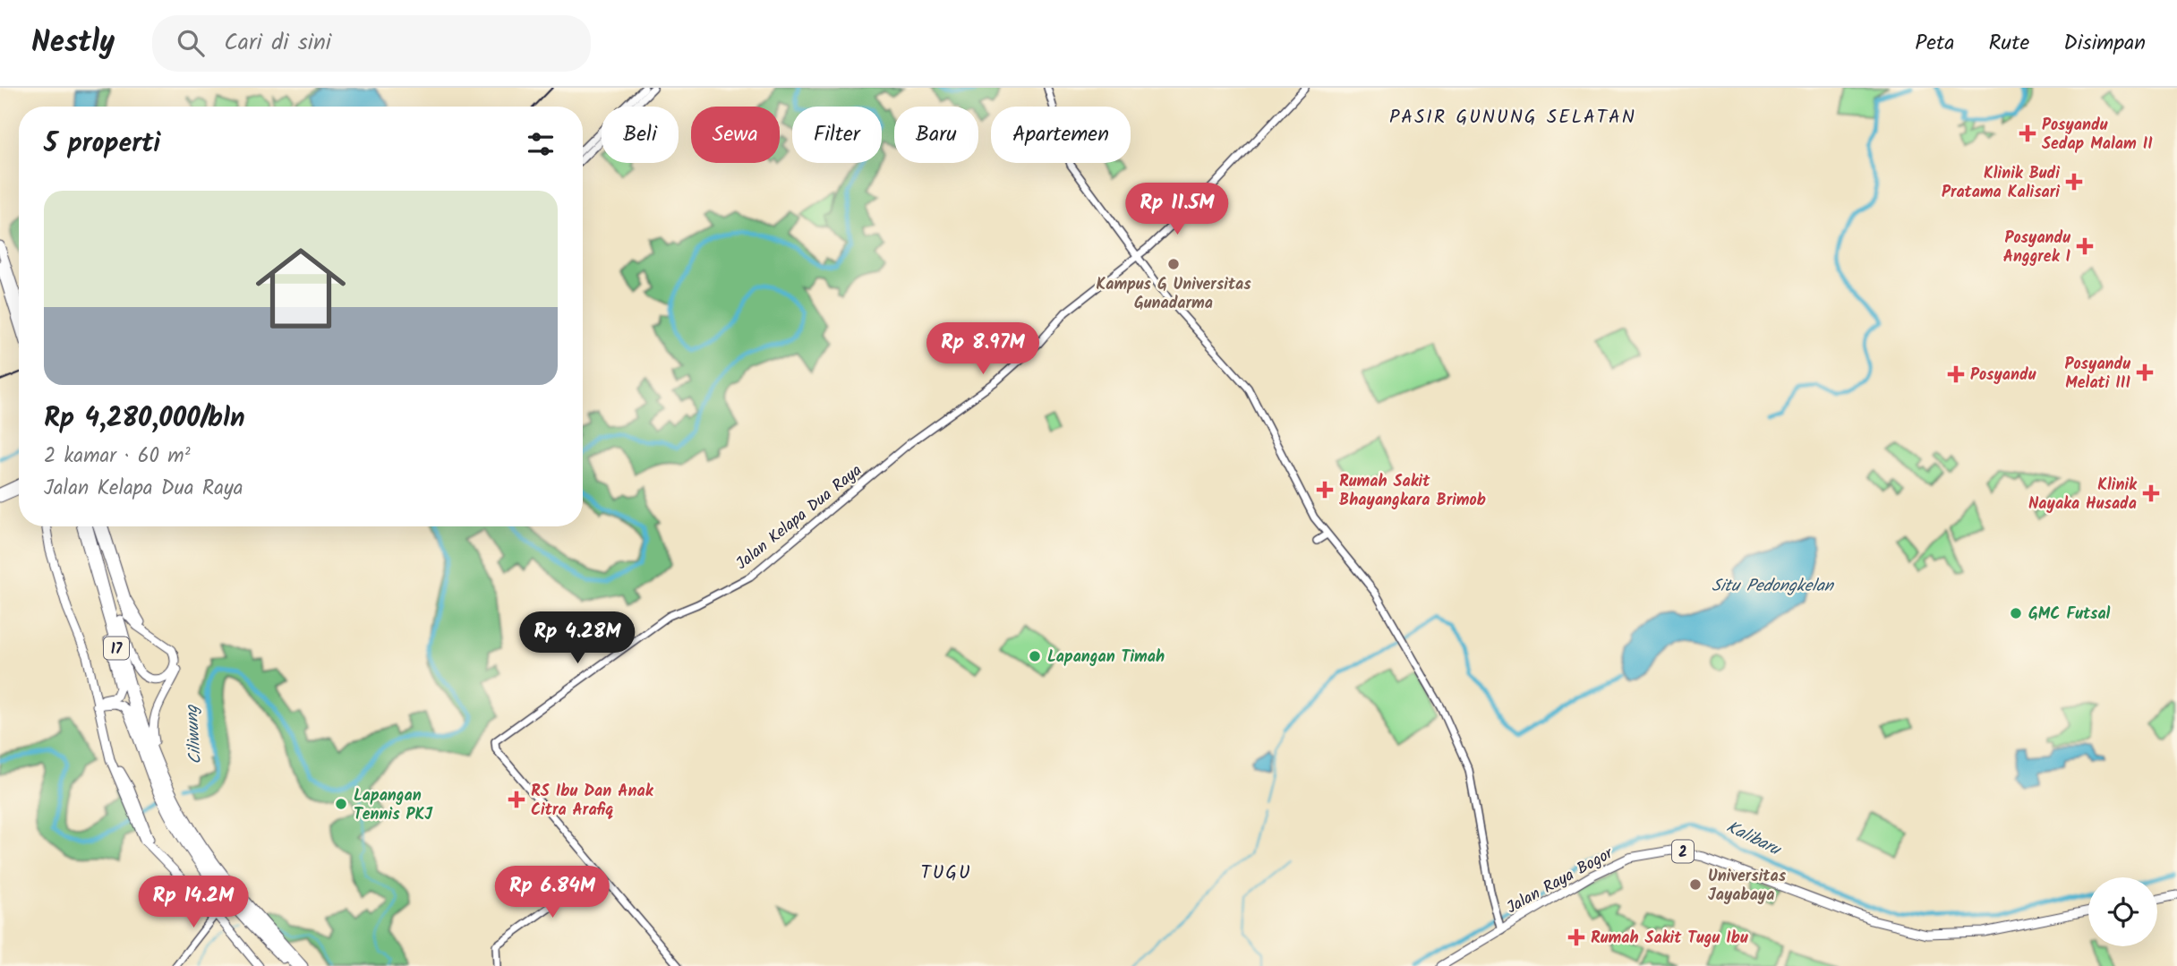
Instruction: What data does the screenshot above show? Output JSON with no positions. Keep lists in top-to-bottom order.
{
  "streets": {
    "highway": ["17", "2", "Jalan Raya Bogor"],
    "main road": ["Jalan Kelapa Dua Raya"]
  },
  "districts": ["PASIR GUNUNG SELATAN", "TUGU"],
  "water": ["Situ Pedongkelan", "Ciliwung", "Kalibaru"],
  "places": {
    "health": [
      "Posyandu Sedap Malam II",
      "Klinik Budi Pratama Kalisari",
      "Posyandu Anggrek I",
      "Posyandu Melati III",
      "Posyandu",
      "Rumah Sakit Bhayangkara Brimob",
      "Klinik Nayaka Husada",
      "RS Ibu Dan Anak Citra Arafiq",
      "Rumah Sakit Tugu Ibu"
    ],
    "other": [
      "Kampus G Universitas Gunadarma",
      "GMC Futsal",
      "Lapangan Timah",
      "Lapangan Tennis PKJ",
      "Universitas Jayabaya"
    ]
  },
  "page": {
    "header": "Nestly",
    "search": "Cari di sini",
    "nav": ["Peta", "Rute", "Disimpan"],
    "chip": [
      "Beli",
      "Sewa",
      "Filter",
      "Baru",
      "Apartemen"
    ],
    "heading": "5 properti",
    "list": [
      {
        "name": "Rp 4,280,000/bln",
        "note": "2 kamar · 60 m² · Jalan Kelapa Dua Raya"
      }
    ],
    "price": [
      "Rp 11.5M",
      "Rp 8.97M",
      "Rp 4.28M",
      "Rp 6.84M",
      "Rp 14.2M"
    ]
  }
}
